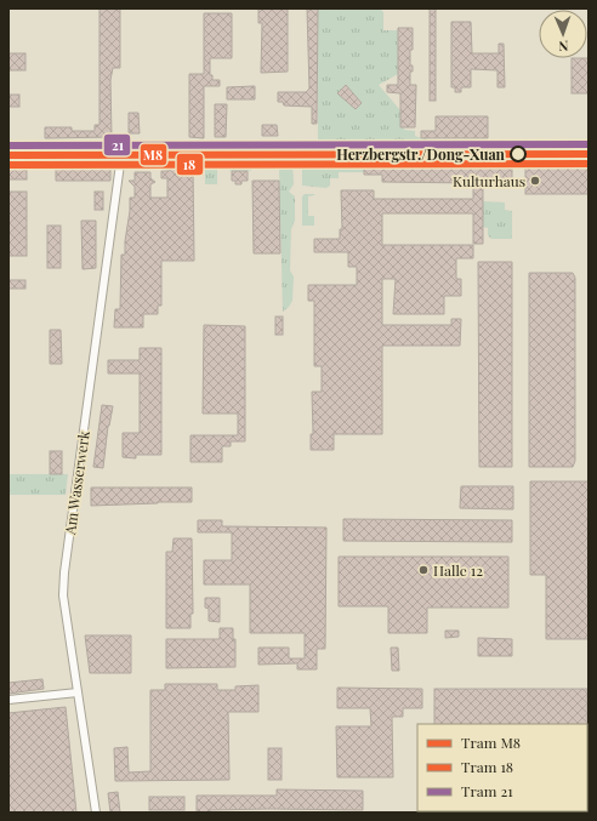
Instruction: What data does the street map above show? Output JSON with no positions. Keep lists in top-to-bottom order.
{
  "streets": {
    "street": ["Am Wasserwerk"]
  },
  "places": ["Herzbergstr./Dong-Xuan", "Kulturhaus", "Halle 12"],
  "lines": ["tram line 21", "tram line M8", "tram line 18"],
  "legend": ["Tram M8", "Tram 18", "Tram 21"],
  "north": "bottom"
}
